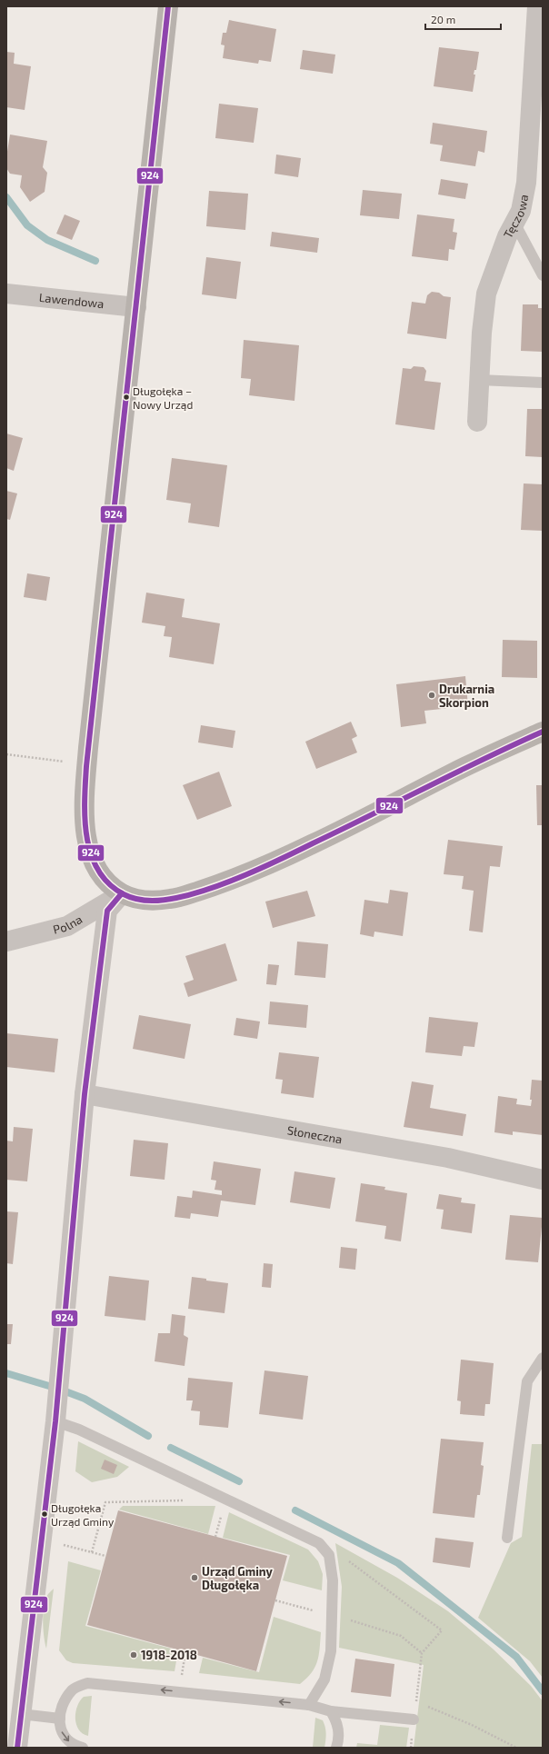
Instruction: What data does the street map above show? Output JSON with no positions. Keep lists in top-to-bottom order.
{
  "streets": {
    "street": [
      "Tęczowa",
      "Lawendowa",
      "Polna",
      "Słoneczna"
    ]
  },
  "places": [
    "Długołęka – Nowy Urząd",
    "Drukarnia Skorpion",
    "Długołęka Urząd Gminy",
    "Urząd Gminy Długołęka",
    "1918-2018"
  ],
  "lines": ["transit line 924"],
  "scale_bar": "20 m"
}
